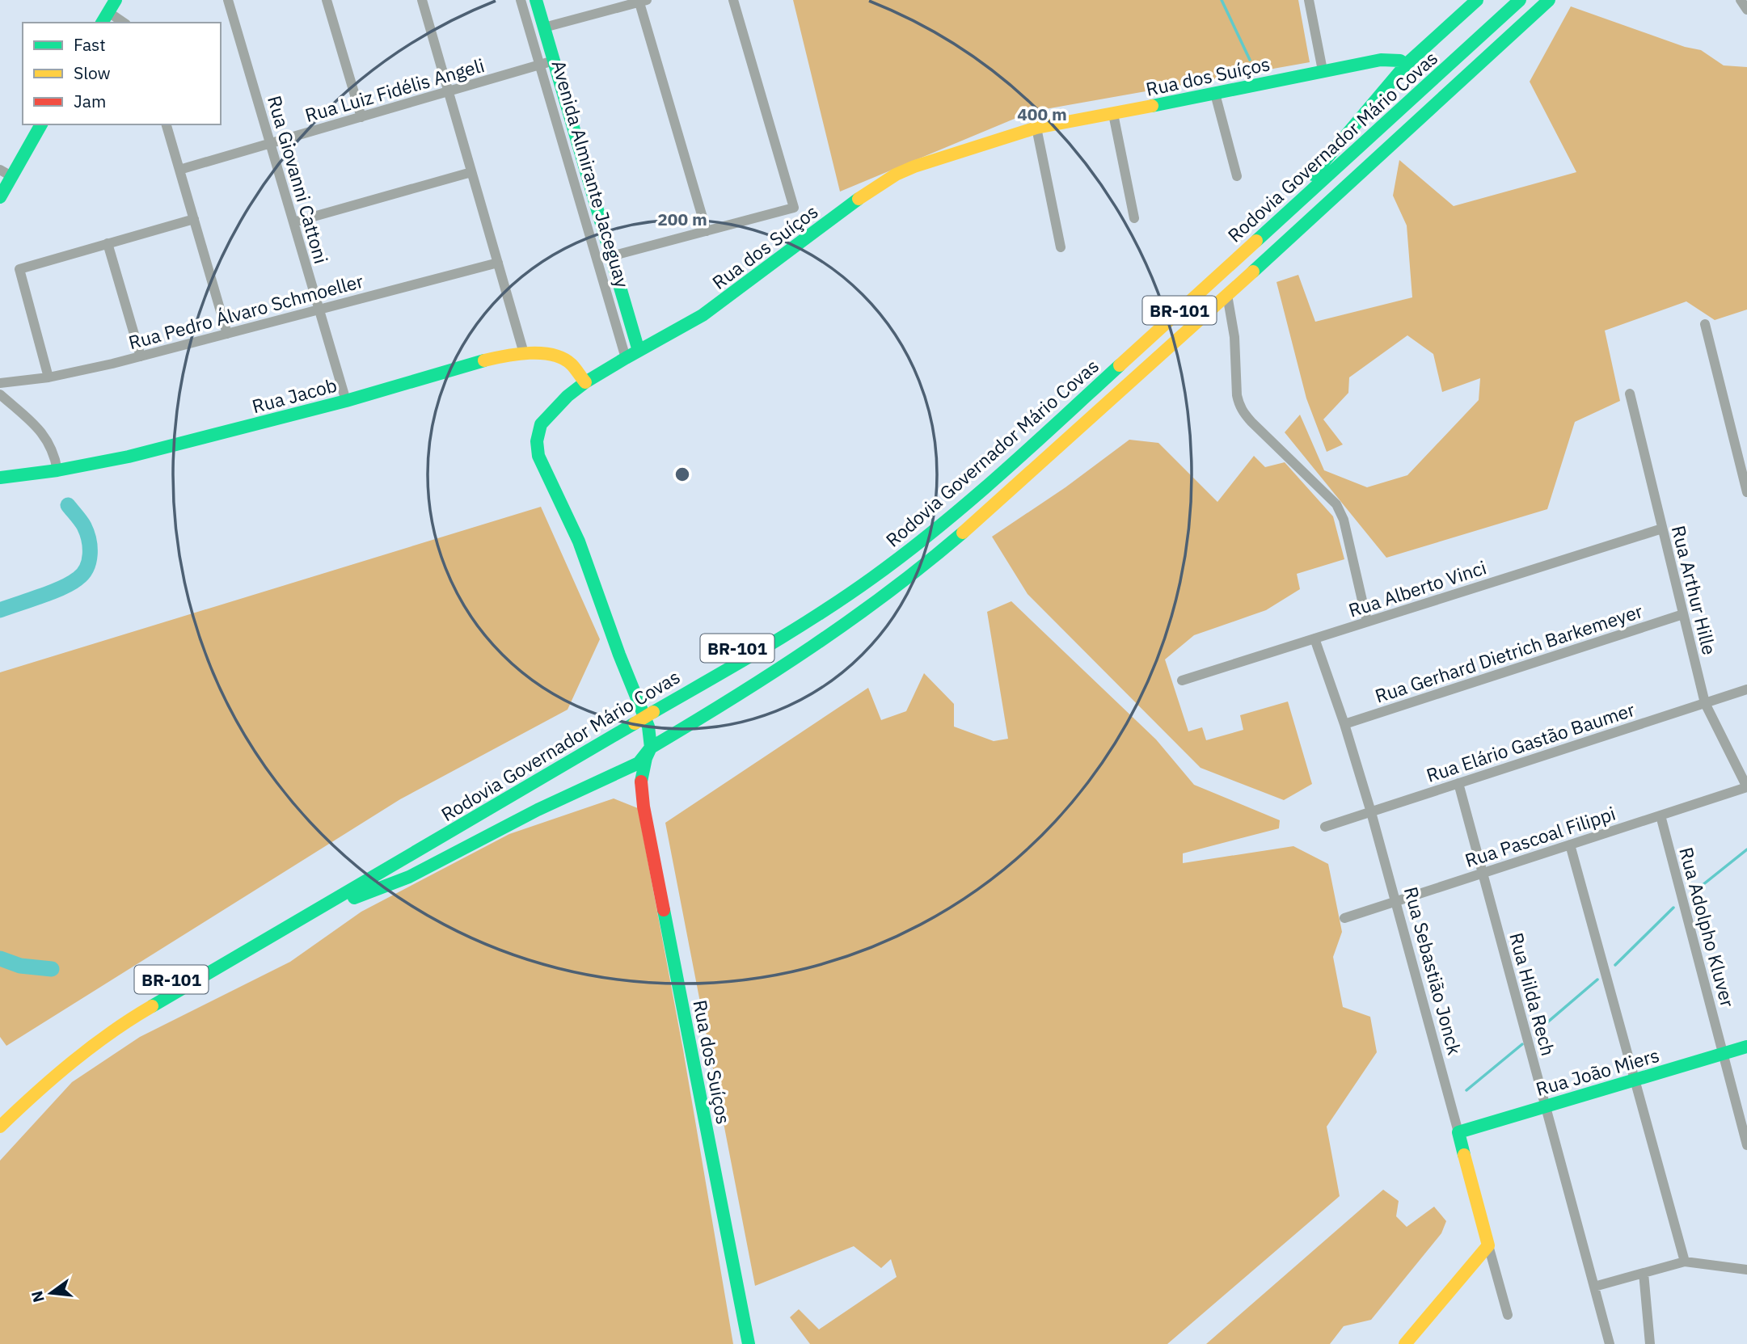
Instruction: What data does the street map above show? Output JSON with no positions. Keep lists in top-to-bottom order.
{
  "streets": {
    "main road": [
      "Rua dos Suíços",
      "Rodovia Governador Mário Covas",
      "Avenida Almirante Jaceguay",
      "BR-101",
      "Rua Jacob",
      "Rua Sebastião Jonck",
      "Rua João Miers"
    ],
    "street": [
      "Rua Luiz Fidélis Angeli",
      "Rua Giovanni Cattoni",
      "Rua Pedro Álvaro Schmoeller",
      "Rua Alberto Vinci",
      "Rua Arthur Hille",
      "Rua Gerhard Dietrich Barkemeyer",
      "Rua Elário Gastão Baumer",
      "Rua Pascoal Filippi",
      "Rua Adolpho Kluver",
      "Rua Hilda Rech"
    ]
  },
  "crossings": [
    ["Rua dos Suíços", "Avenida Almirante Jaceguay"],
    ["Rua dos Suíços", "Rua Jacob"],
    ["Rua Luiz Fidélis Angeli", "Avenida Almirante Jaceguay"],
    ["Rua Luiz Fidélis Angeli", "Rua Giovanni Cattoni"],
    ["Rua Giovanni Cattoni", "Rua Pedro Álvaro Schmoeller"],
    ["Rua Giovanni Cattoni", "Rua Jacob"],
    ["Rua Alberto Vinci", "Rua Arthur Hille"],
    ["Rua Alberto Vinci", "Rua Sebastião Jonck"],
    ["Rua Arthur Hille", "Rua Gerhard Dietrich Barkemeyer"],
    ["Rua Arthur Hille", "Rua Elário Gastão Baumer"],
    ["Rua Arthur Hille", "Rua Pascoal Filippi"],
    ["Rua Gerhard Dietrich Barkemeyer", "Rua Sebastião Jonck"],
    ["Rua Elário Gastão Baumer", "Rua Sebastião Jonck"],
    ["Rua Elário Gastão Baumer", "Rua Hilda Rech"],
    ["Rua Pascoal Filippi", "Rua Adolpho Kluver"],
    ["Rua Pascoal Filippi", "Rua Sebastião Jonck"],
    ["Rua Pascoal Filippi", "Rua Hilda Rech"],
    ["Rua Adolpho Kluver", "Rua João Miers"],
    ["Rua Sebastião Jonck", "Rua João Miers"],
    ["Rua Hilda Rech", "Rua João Miers"]
  ],
  "legend": ["Fast", "Slow", "Jam"],
  "north": "left",
  "rings": ["400 m", "200 m"]
}
